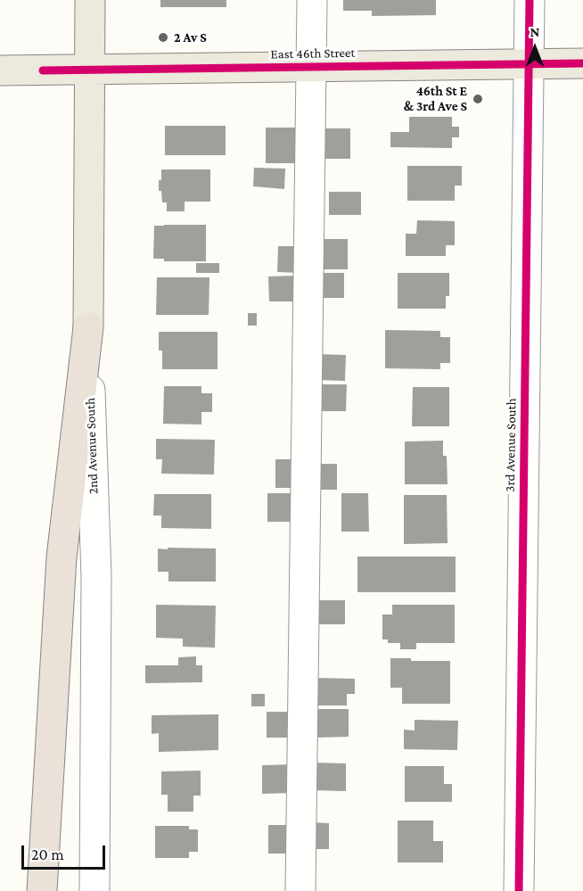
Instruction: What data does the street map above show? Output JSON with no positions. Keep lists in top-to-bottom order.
{
  "streets": {
    "main road": ["East 46th Street", "2nd Avenue South"],
    "street": ["3rd Avenue South"]
  },
  "crossings": [
    ["East 46th Street", "3rd Avenue South"],
    ["East 46th Street", "2nd Avenue South"]
  ],
  "places": ["2 Av S", "46th St E & 3rd Ave S"],
  "scale_bar": "20 m",
  "north": "top"
}
